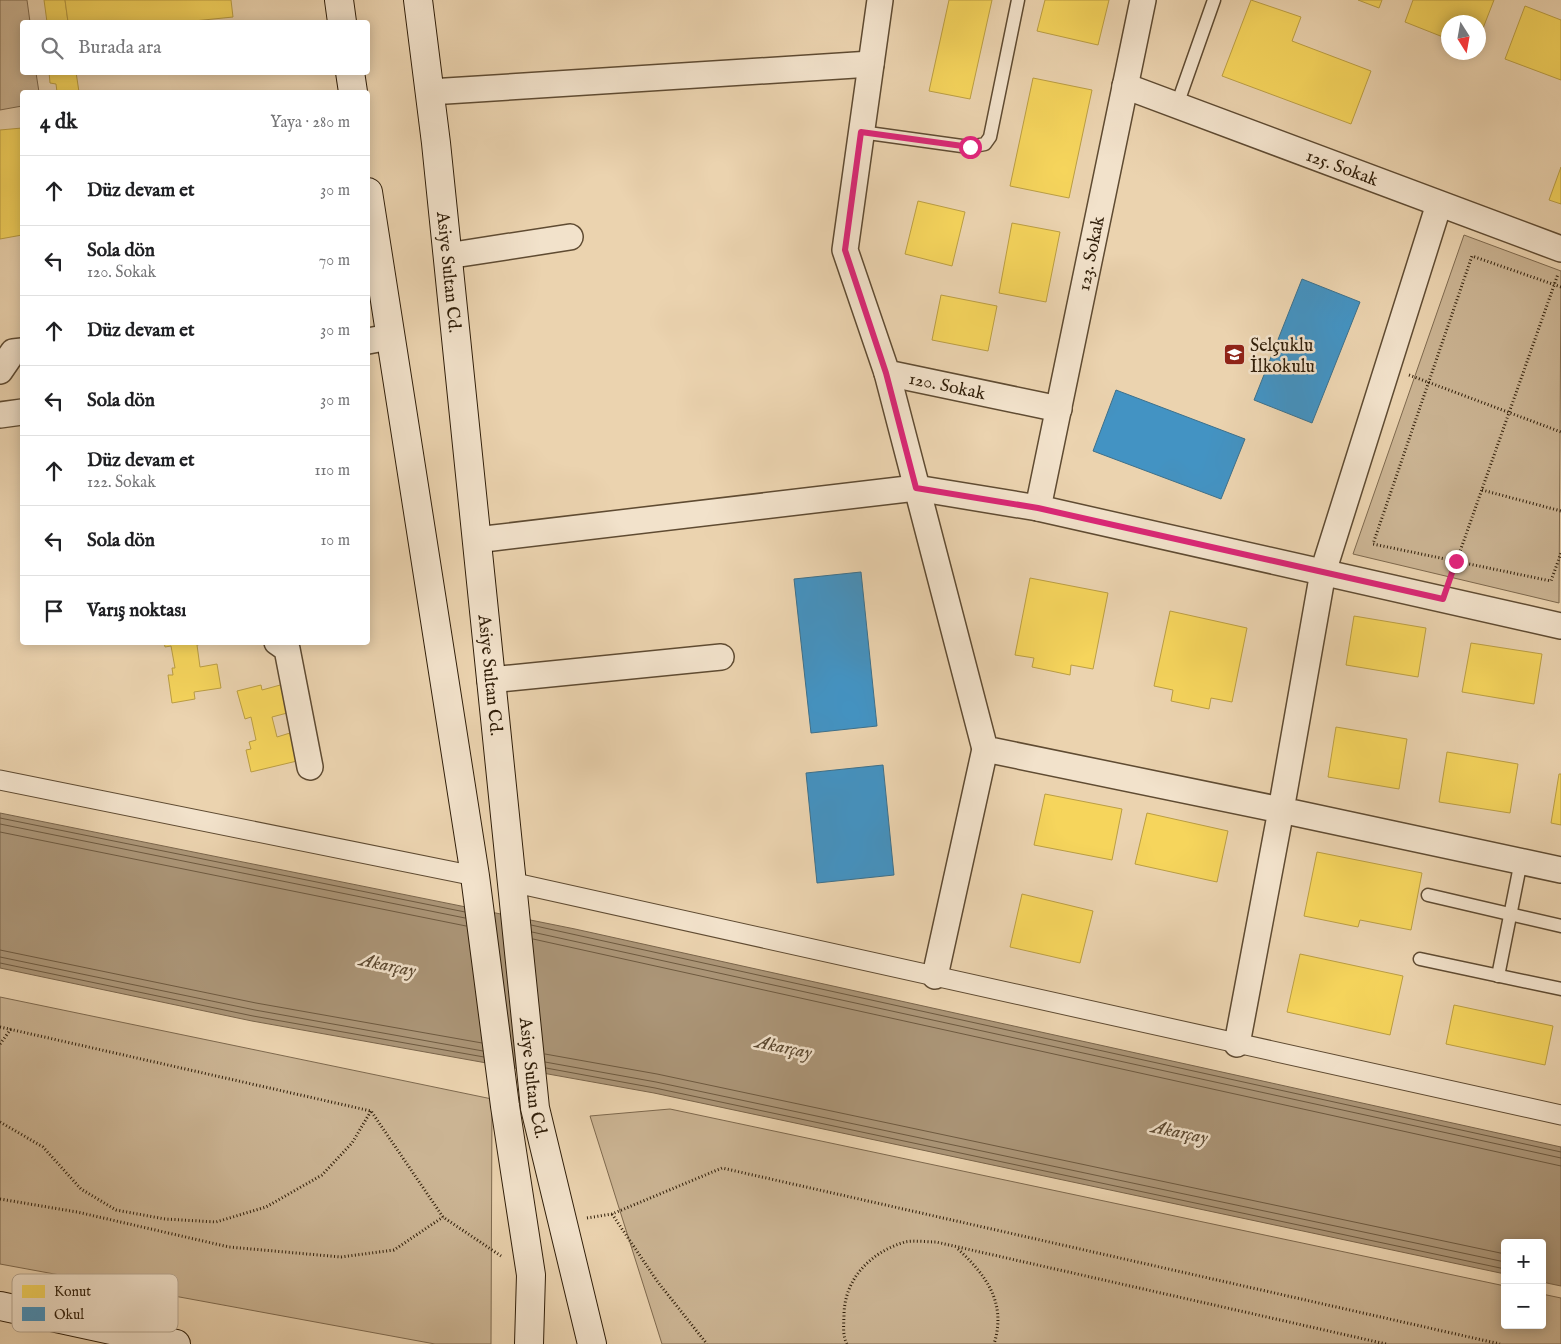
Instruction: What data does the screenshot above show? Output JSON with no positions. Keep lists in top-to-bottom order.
{
  "streets": {
    "main road": ["Asiye Sultan Cd."],
    "street": ["125. Sokak", "123. Sokak", "120. Sokak"]
  },
  "crossings": [
    ["125. Sokak", "123. Sokak"],
    ["123. Sokak", "120. Sokak"]
  ],
  "water": ["Akarçay"],
  "places": {
    "school or university": ["Selçuklu İlkokulu"]
  },
  "legend": ["Konut", "Okul"],
  "north": "bottom",
  "page": {
    "search": "Burada ara",
    "heading": ["4 dk", "Yaya · 280 m"],
    "list": [
      ["Düz devam et", "30 m"],
      ["Sola dön", "120. Sokak", "70 m"],
      ["Düz devam et", "30 m"],
      ["Sola dön", "30 m"],
      ["Düz devam et", "122. Sokak", "110 m"],
      ["Sola dön", "10 m"],
      "Varış noktası"
    ],
    "map_buttons": ["+", "−"]
  }
}
